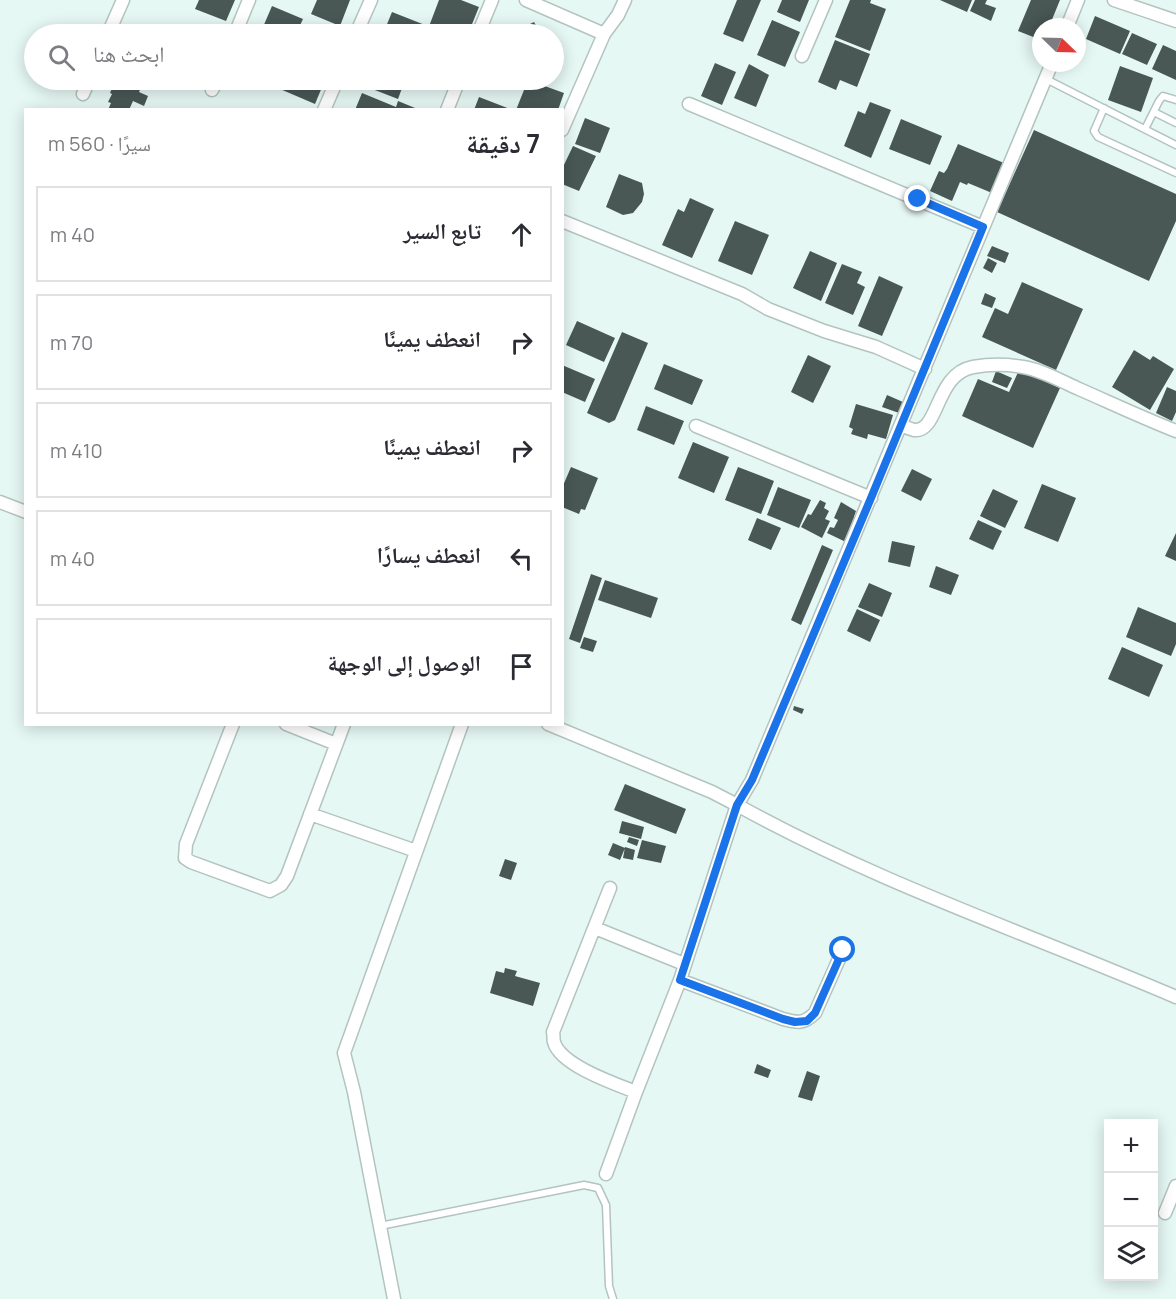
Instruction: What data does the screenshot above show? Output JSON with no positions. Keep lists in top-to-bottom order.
{
  "north": "bottom right",
  "page": {
    "search": "ابحث هنا",
    "heading": ["7 دقيقة", "سيرًا · 560 m"],
    "list": [
      ["تابع السير", "40 m"],
      ["انعطف يمينًا", "70 m"],
      ["انعطف يمينًا", "410 m"],
      ["انعطف يسارًا", "40 m"],
      "الوصول إلى الوجهة"
    ],
    "map_buttons": ["+", "−"]
  }
}
